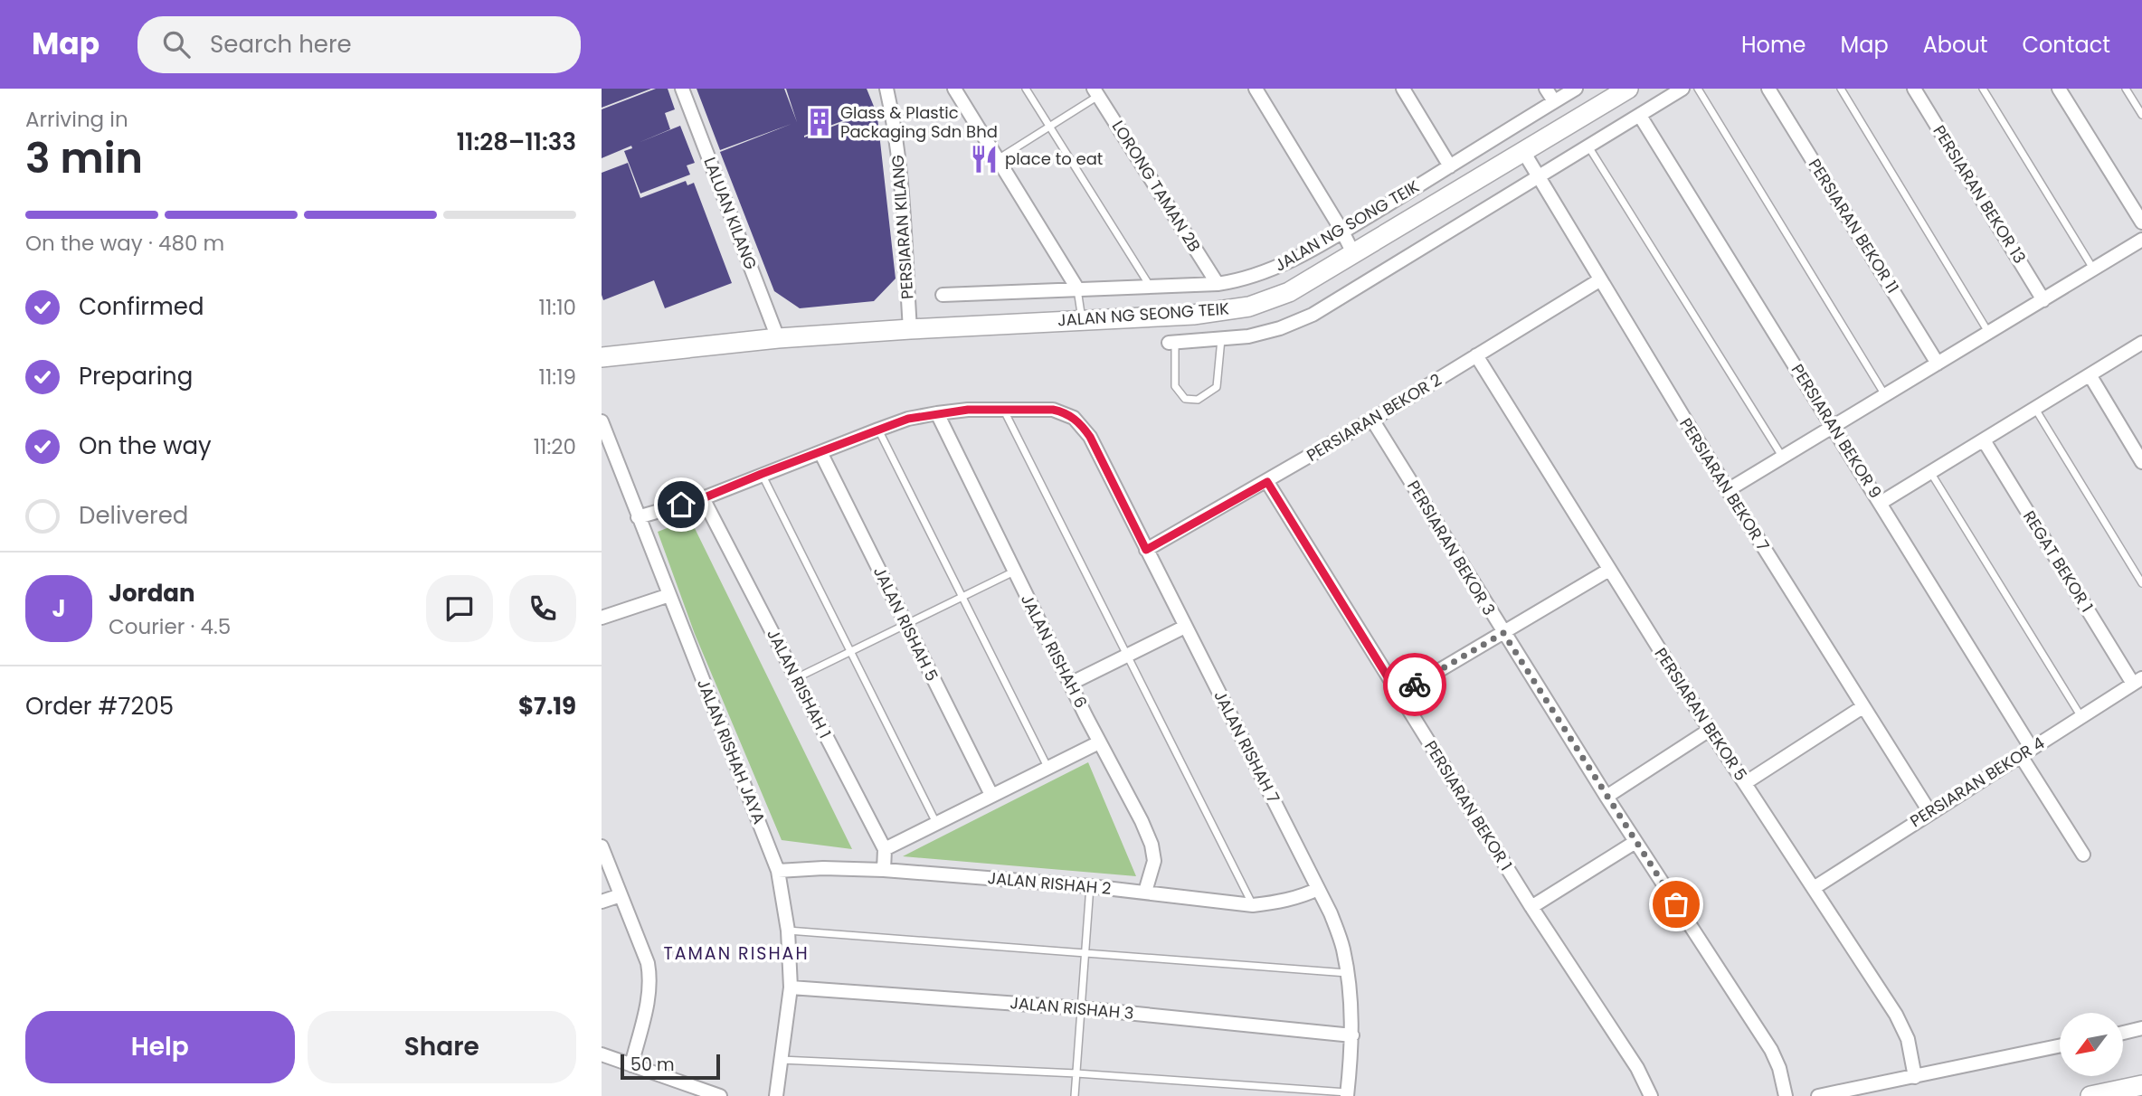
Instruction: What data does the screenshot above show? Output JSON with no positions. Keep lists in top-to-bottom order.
{
  "streets": {
    "main road": ["JALAN NG SEONG TEIK"],
    "street": [
      "LORONG TAMAN 2B",
      "PERSIARAN BEKOR 13",
      "LALUAN KILANG",
      "JALAN NG SONG TEIK",
      "PERSIARAN BEKOR 11",
      "PERSIARAN KILANG",
      "PERSIARAN BEKOR 2",
      "PERSIARAN BEKOR 9",
      "PERSIARAN BEKOR 7",
      "PERSIARAN BEKOR 3",
      "REGAT BEKOR 1",
      "JALAN RISHAH 5",
      "JALAN RISHAH 6",
      "JALAN RISHAH 1",
      "PERSIARAN BEKOR 5",
      "JALAN RISHAH 7",
      "JALAN RISHAH JAYA",
      "PERSIARAN BEKOR 4",
      "PERSIARAN BEKOR 1",
      "JALAN RISHAH 2",
      "JALAN RISHAH 3"
    ]
  },
  "crossings": [
    ["LORONG TAMAN 2B", "JALAN NG SONG TEIK"],
    ["LALUAN KILANG", "JALAN NG SEONG TEIK"],
    ["PERSIARAN KILANG", "JALAN NG SEONG TEIK"],
    ["JALAN NG SEONG TEIK", "PERSIARAN BEKOR 9"],
    ["JALAN NG SEONG TEIK", "PERSIARAN BEKOR 7"],
    ["PERSIARAN BEKOR 2", "PERSIARAN BEKOR 7"],
    ["PERSIARAN BEKOR 2", "PERSIARAN BEKOR 3"],
    ["PERSIARAN BEKOR 2", "PERSIARAN BEKOR 5"],
    ["PERSIARAN BEKOR 2", "JALAN RISHAH 7"],
    ["PERSIARAN BEKOR 2", "PERSIARAN BEKOR 1"],
    ["PERSIARAN BEKOR 9", "PERSIARAN BEKOR 4"],
    ["PERSIARAN BEKOR 7", "PERSIARAN BEKOR 4"],
    ["REGAT BEKOR 1", "PERSIARAN BEKOR 4"],
    ["JALAN RISHAH 6", "JALAN RISHAH 2"],
    ["JALAN RISHAH 1", "JALAN RISHAH 2"],
    ["PERSIARAN BEKOR 5", "PERSIARAN BEKOR 4"],
    ["JALAN RISHAH 7", "JALAN RISHAH 2"],
    ["JALAN RISHAH 7", "JALAN RISHAH 3"],
    ["JALAN RISHAH JAYA", "JALAN RISHAH 2"],
    ["JALAN RISHAH JAYA", "JALAN RISHAH 3"]
  ],
  "districts": ["TAMAN RISHAH"],
  "places": {
    "building": ["Glass & Plastic Packaging Sdn Bhd"],
    "restaurant": ["place to eat"]
  },
  "scale_bar": "50 m",
  "north": "bottom left",
  "page": {
    "header": "Map",
    "search": "Search here",
    "nav": [
      "Home",
      "Map",
      "About",
      "Contact"
    ],
    "heading": ["3 min", "Arriving in", "11:28–11:33"],
    "panel": [
      "Jordan",
      "Courier · 4.5",
      "Order #7205",
      "$7.19"
    ],
    "bar": "On the way · 480 m",
    "list": [
      ["Confirmed", "11:10"],
      ["Preparing", "11:19"],
      ["On the way", "11:20"],
      "Delivered"
    ],
    "round": "J",
    "buttons": ["Help", "Share"],
    "scale": "50 m"
  }
}
